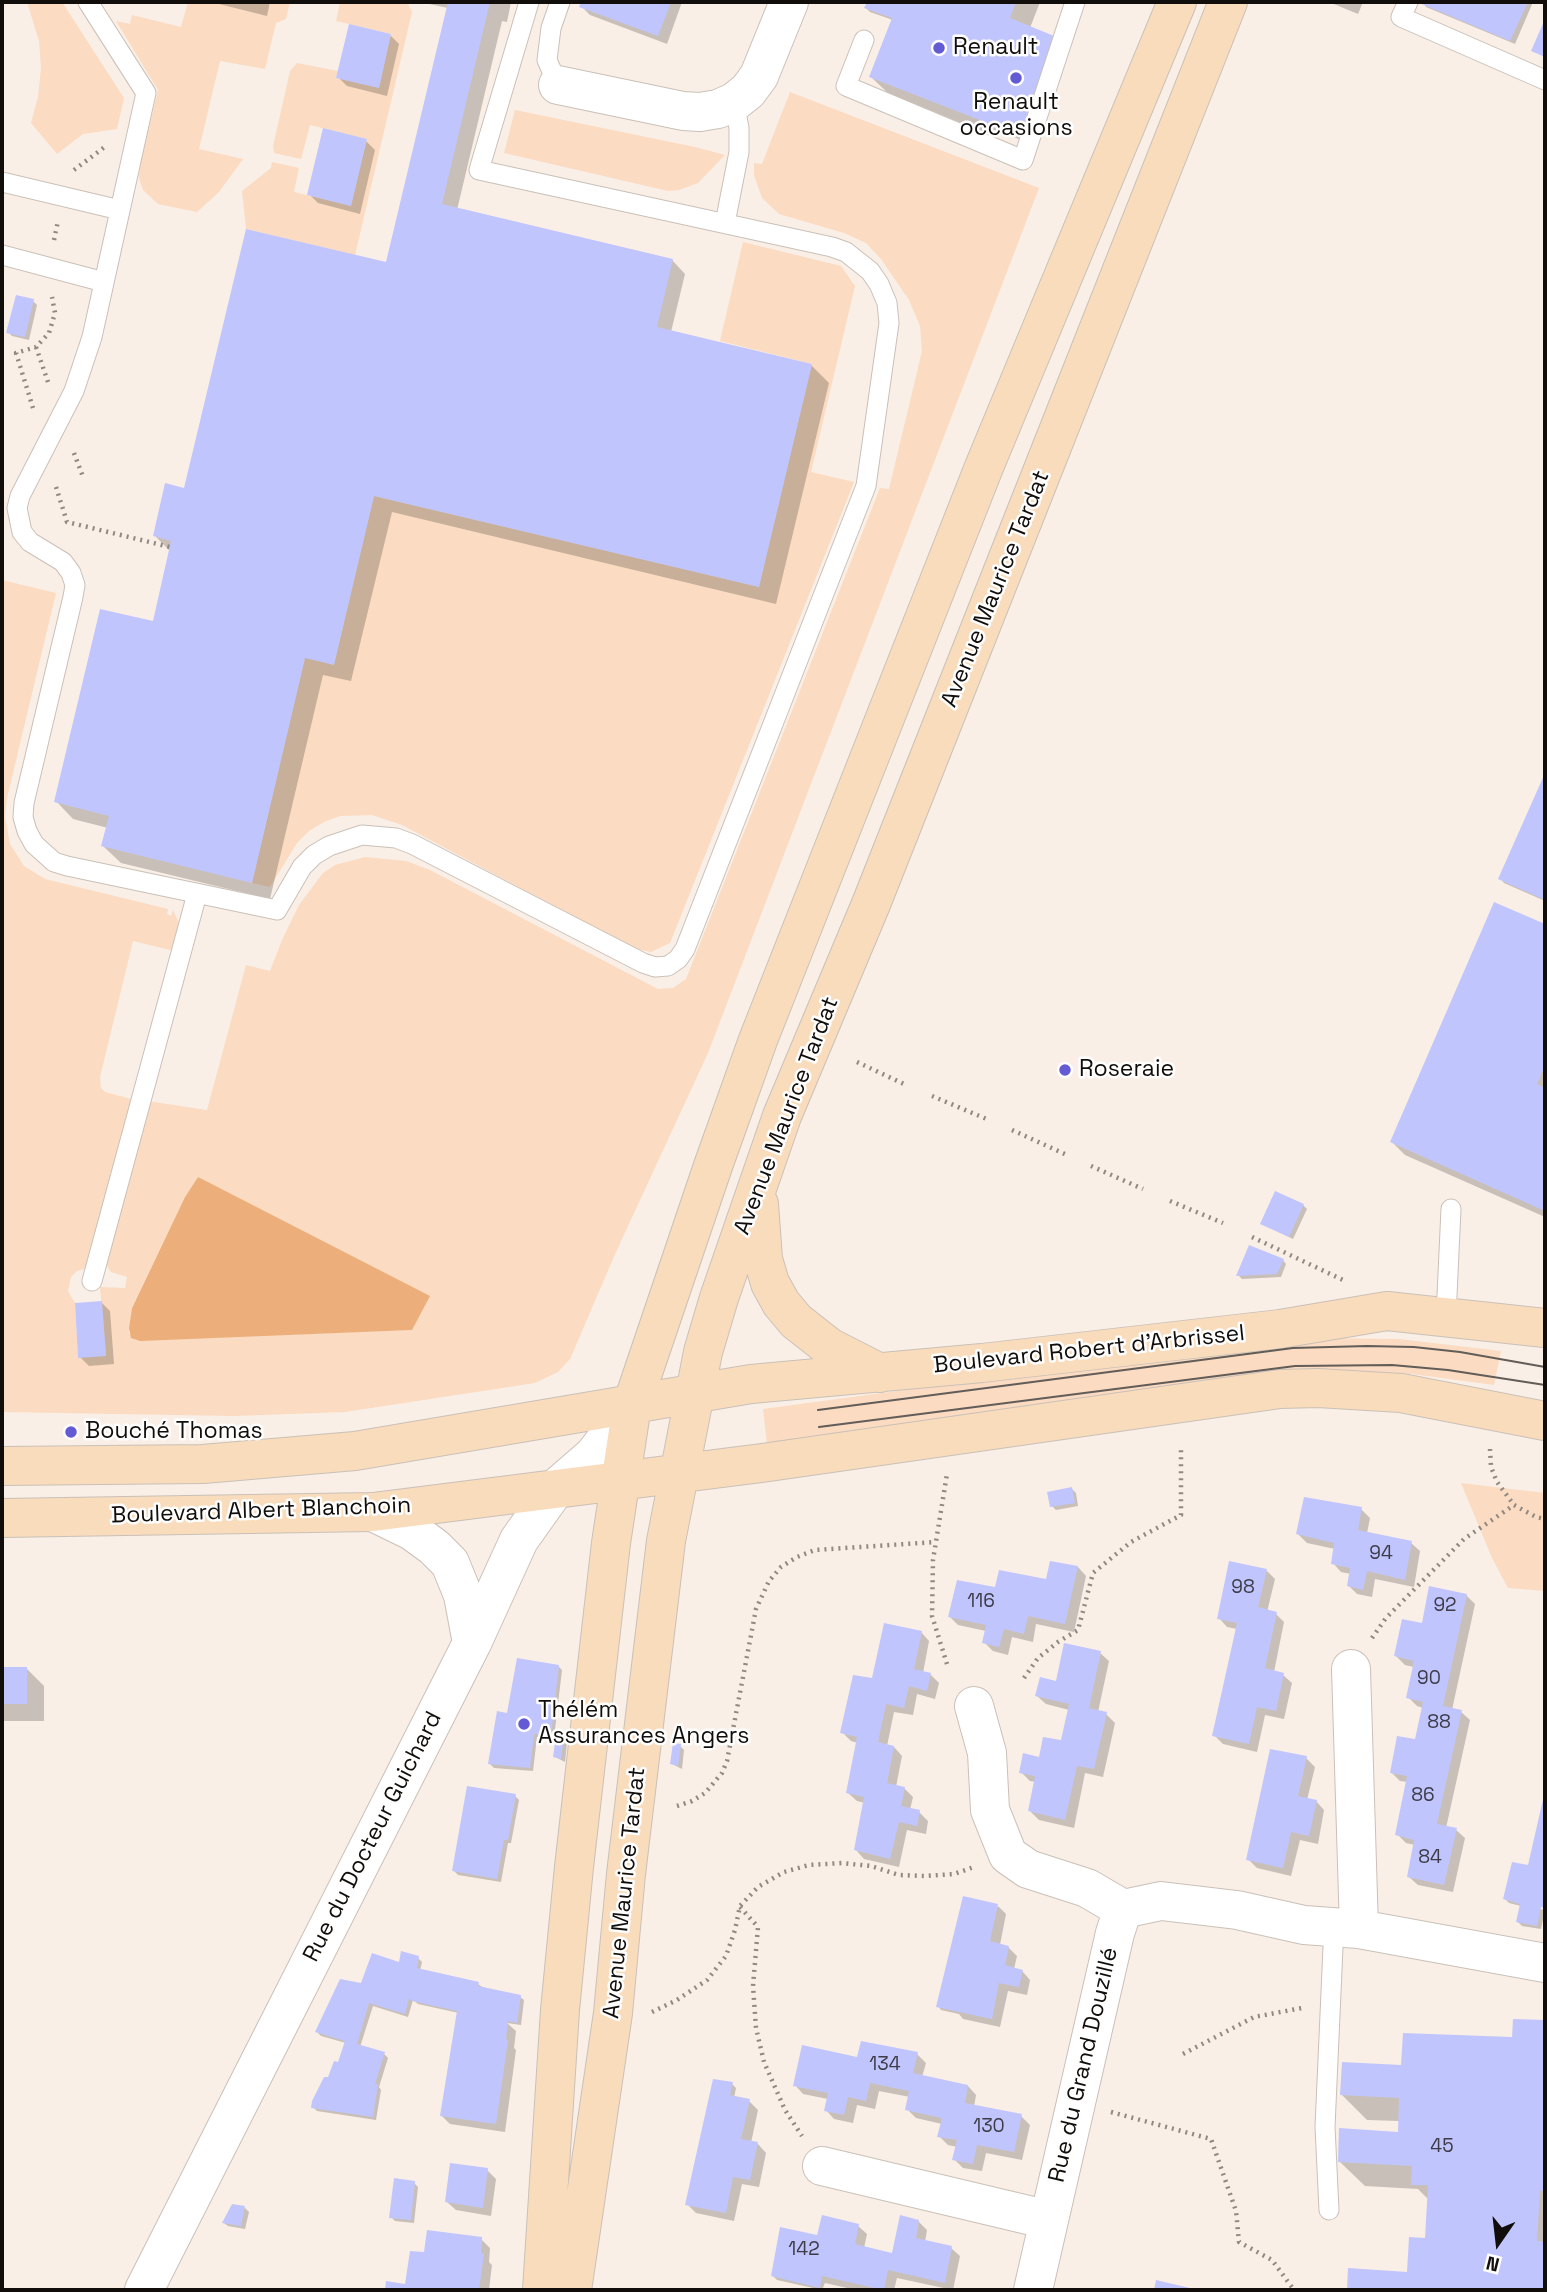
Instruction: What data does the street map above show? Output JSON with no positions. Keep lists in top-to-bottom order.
{
  "streets": {
    "street": [
      "Avenue Maurice Tardat",
      "Boulevard Robert d'Arbrissel",
      "Boulevard Albert Blanchoin",
      "Rue du Docteur Guichard",
      "Rue du Grand Douzillé"
    ]
  },
  "crossings": [
    ["Avenue Maurice Tardat", "Boulevard Robert d'Arbrissel"],
    ["Avenue Maurice Tardat", "Boulevard Albert Blanchoin"],
    ["Avenue Maurice Tardat", "Rue du Docteur Guichard"],
    ["Boulevard Robert d'Arbrissel", "Rue du Docteur Guichard"],
    ["Boulevard Albert Blanchoin", "Rue du Docteur Guichard"]
  ],
  "places": [
    "Renault",
    "Renault occasions",
    "Roseraie",
    "Bouché Thomas",
    "Thélém Assurances Angers"
  ],
  "house_numbers": [
    "94",
    "98",
    "116",
    "92",
    "90",
    "88",
    "86",
    "84",
    "134",
    "130",
    "45",
    "142"
  ],
  "north": "bottom"
}
